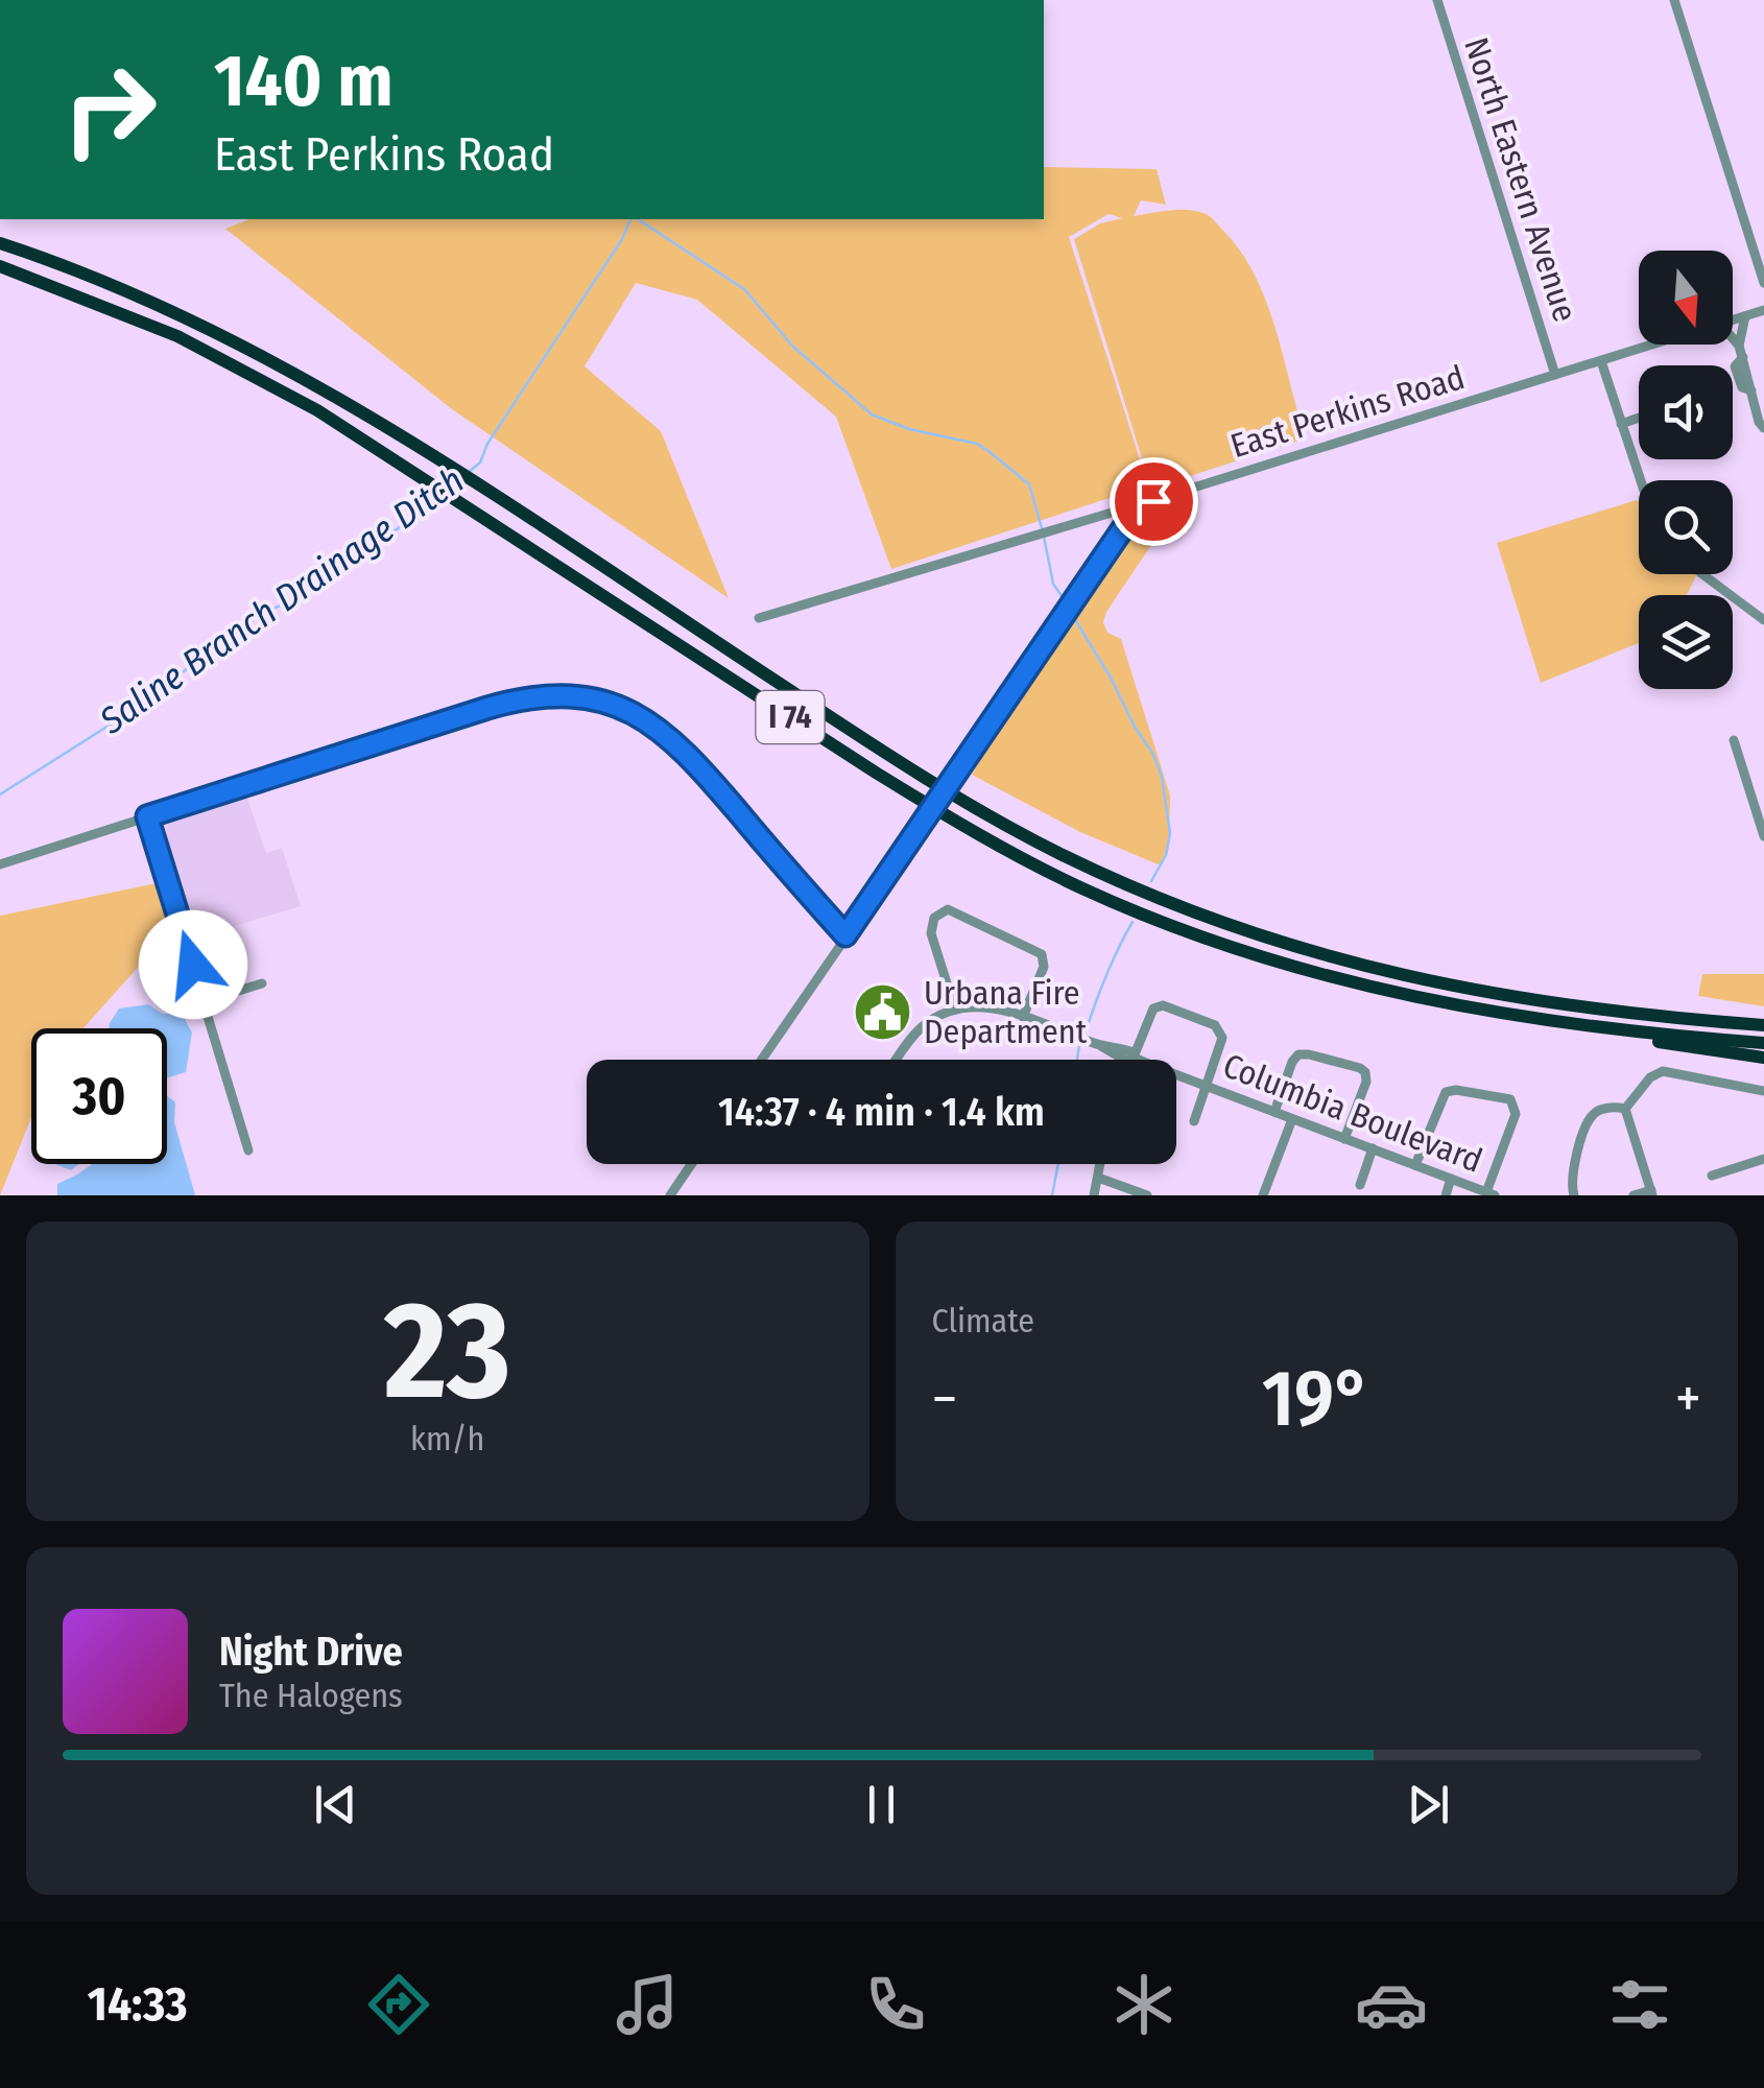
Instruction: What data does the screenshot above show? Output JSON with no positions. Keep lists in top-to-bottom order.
{
  "streets": {
    "highway": ["I 74"],
    "street": ["North Eastern Avenue", "East Perkins Road", "Columbia Boulevard"]
  },
  "crossings": [
    ["North Eastern Avenue", "East Perkins Road"]
  ],
  "water": ["Saline Branch Drainage Ditch"],
  "places": {
    "public building": ["Urbana Fire Department"]
  },
  "north": "bottom",
  "page": {
    "turn": ["140 m", "East Perkins Road"],
    "limit": "30",
    "trip": "14:37 · 4 min · 1.4 km",
    "tile": [
      ["23", "km/h"],
      "Climate"
    ],
    "heat": ["−", "19°", "+"],
    "song": ["Night Drive", "The Halogens"],
    "tabs": "14:33"
  }
}
